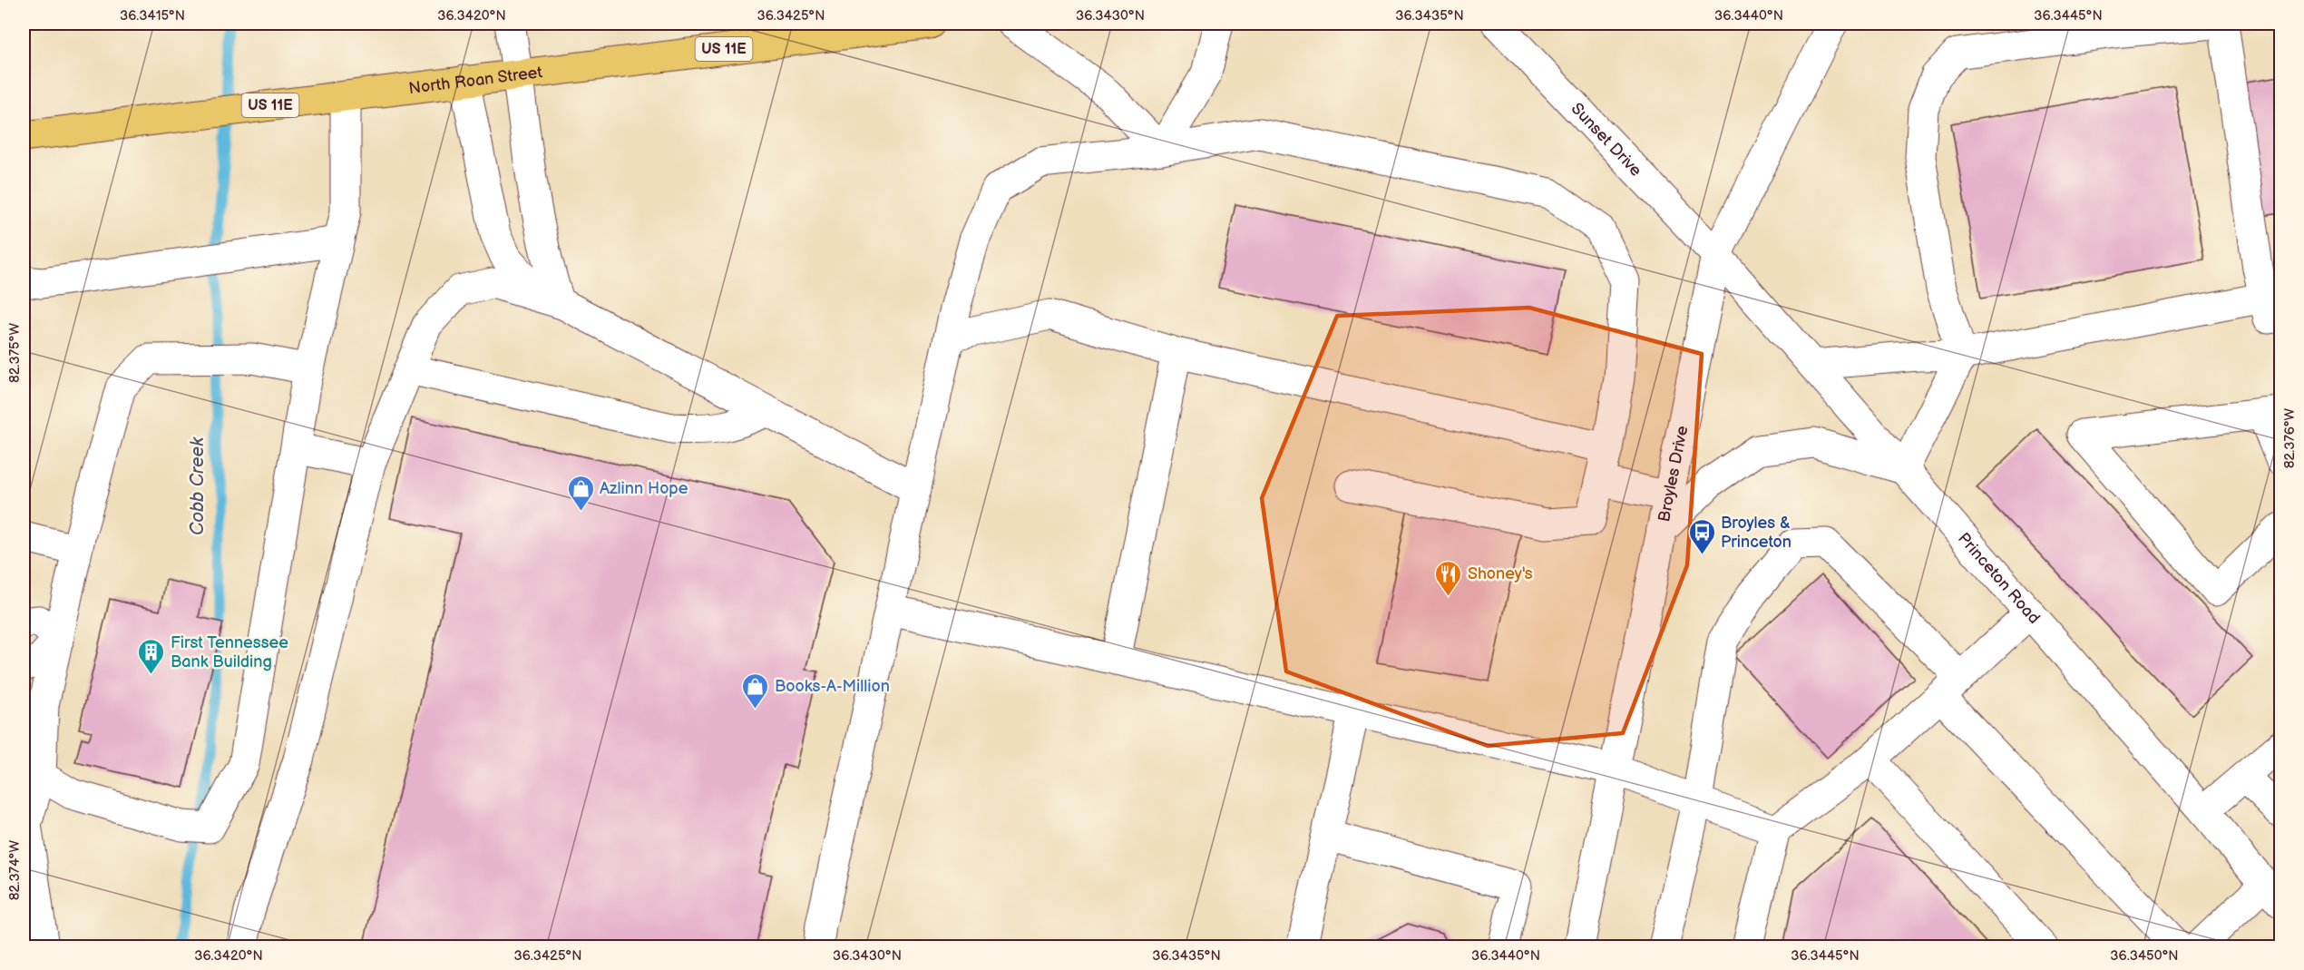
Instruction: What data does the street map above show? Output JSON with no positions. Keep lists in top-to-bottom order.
{
  "streets": {
    "main road": ["US 11E", "North Roan Street"],
    "street": ["Sunset Drive", "Broyles Drive", "Princeton Road"]
  },
  "crossings": [
    ["Sunset Drive", "Broyles Drive"],
    ["Sunset Drive", "Princeton Road"],
    ["Broyles Drive", "Princeton Road"]
  ],
  "water": ["Cobb Creek"],
  "places": {
    "shop": ["Azlinn Hope", "Books-A-Million"],
    "bus stop": ["Broyles & Princeton"],
    "restaurant": ["Shoney's"],
    "building": ["First Tennessee Bank Building"]
  },
  "coordinates": [
    "36.3415°N",
    "36.3420°N",
    "36.3425°N",
    "36.3430°N",
    "36.3435°N",
    "36.3440°N",
    "36.3445°N",
    "82.375°W",
    "82.376°W",
    "82.374°W",
    "36.3450°N"
  ]
}
